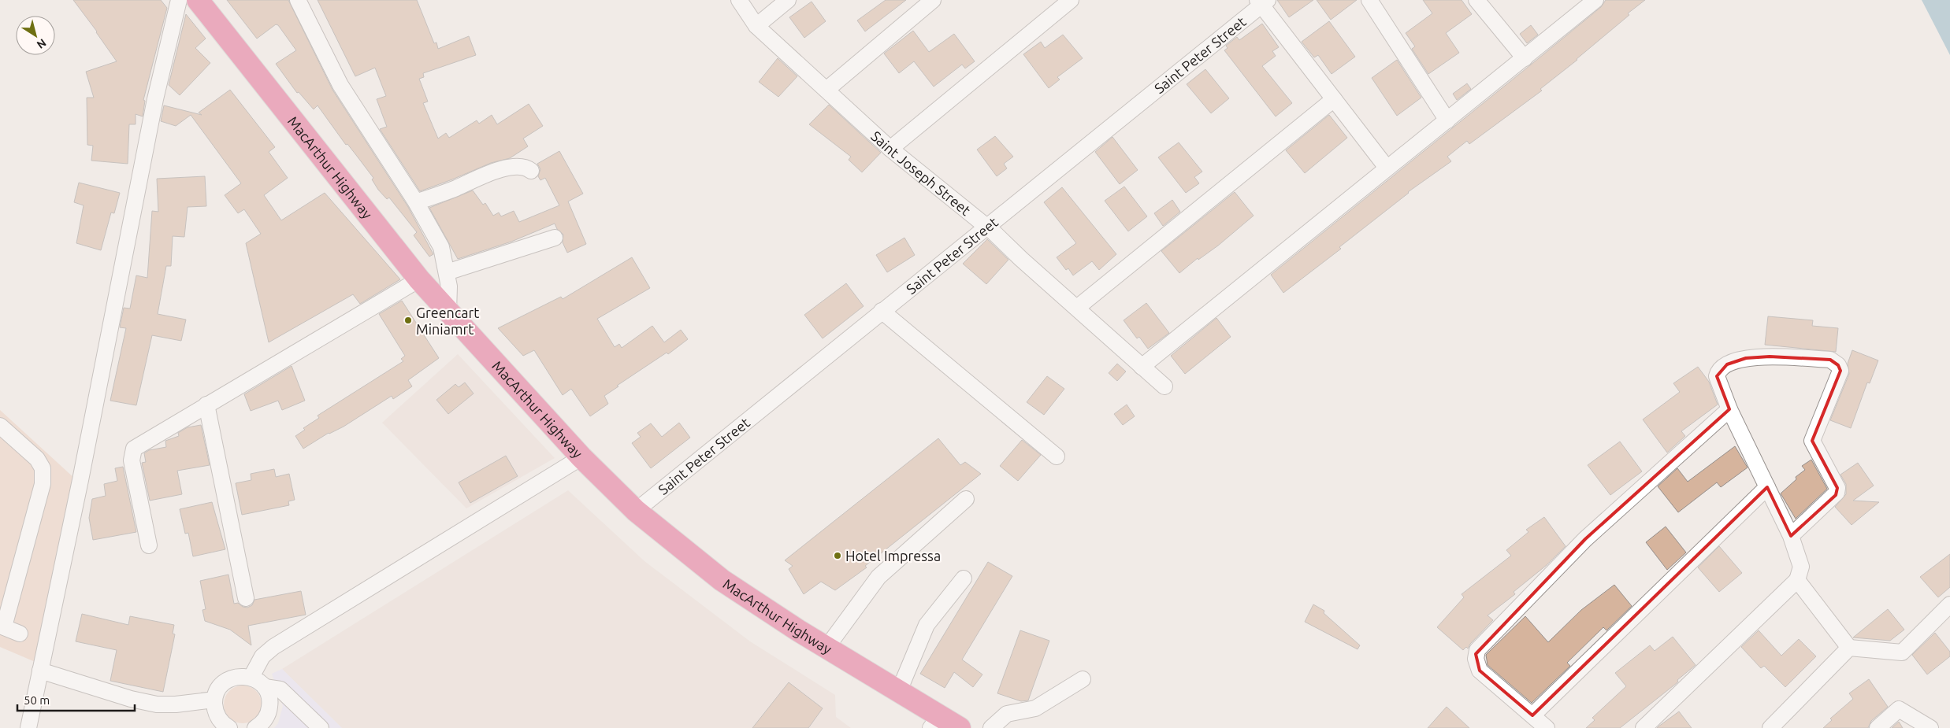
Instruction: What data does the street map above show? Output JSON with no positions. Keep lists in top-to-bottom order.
{
  "streets": {
    "highway": ["MacArthur Highway"],
    "street": ["Saint Peter Street", "Saint Joseph Street"]
  },
  "crossings": [
    ["Saint Peter Street", "MacArthur Highway"],
    ["Saint Peter Street", "Saint Joseph Street"]
  ],
  "places": ["Greencart Miniamrt", "Hotel Impressa"],
  "scale_bar": "50 m",
  "north": "bottom right"
}
